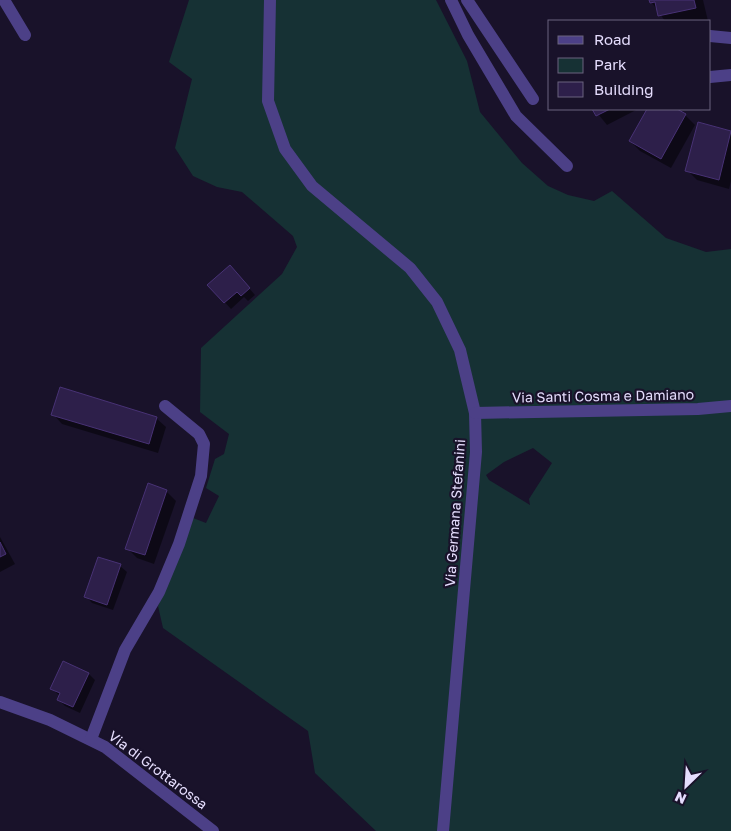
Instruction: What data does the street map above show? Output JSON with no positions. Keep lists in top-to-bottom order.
{
  "streets": {
    "street": ["Via Santi Cosma e Damiano", "Via Germana Stefanini", "Via di Grottarossa"]
  },
  "crossings": [
    ["Via Santi Cosma e Damiano", "Via Germana Stefanini"]
  ],
  "legend": ["Road", "Park", "Building"],
  "north": "bottom left"
}
